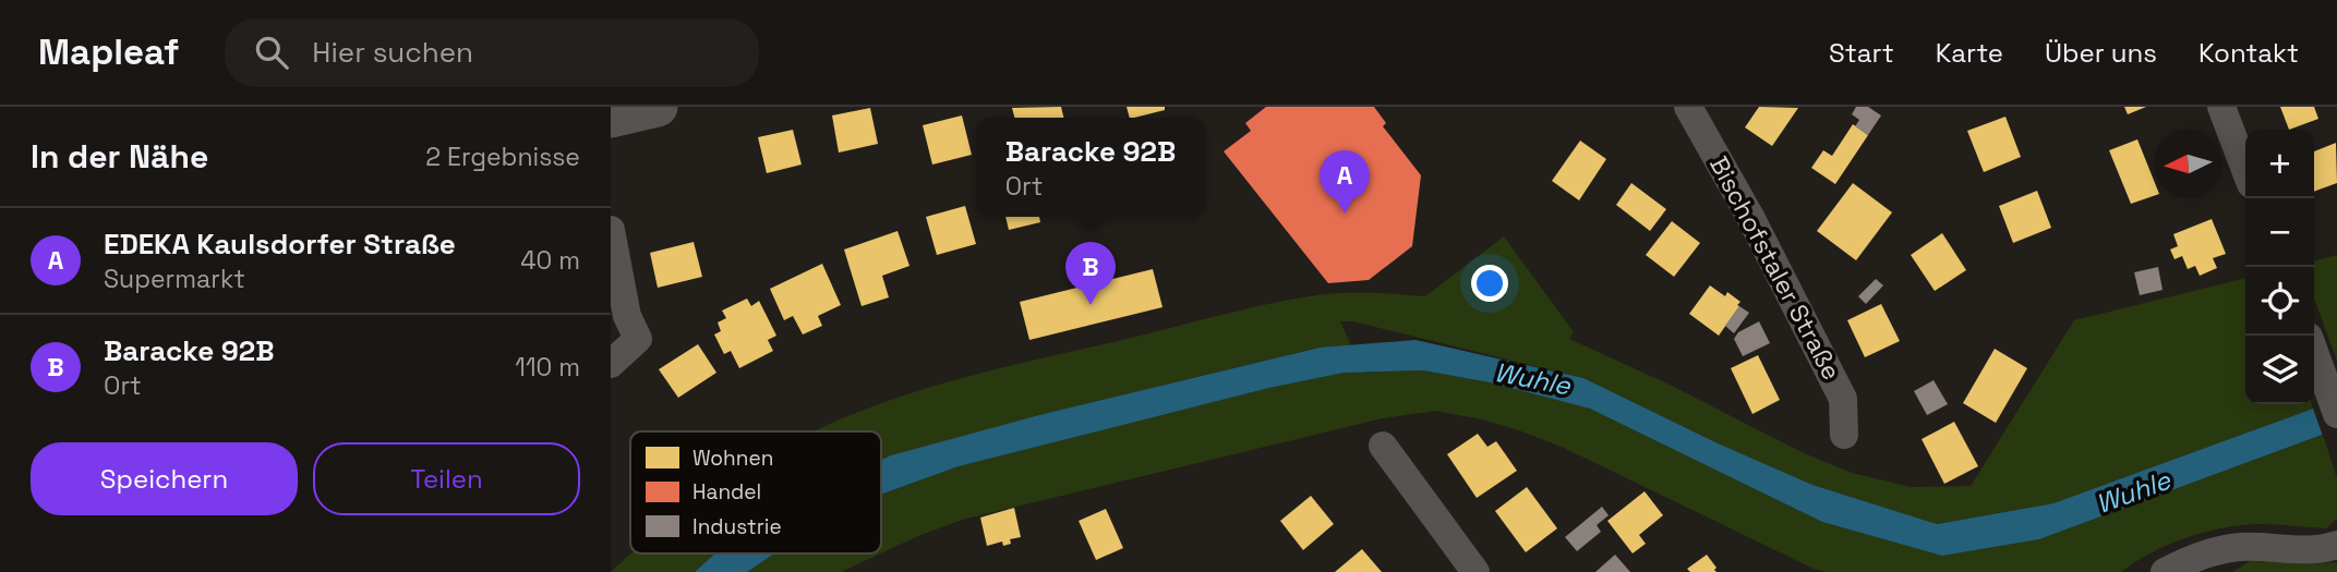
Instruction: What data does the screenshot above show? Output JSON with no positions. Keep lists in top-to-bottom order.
{
  "streets": {
    "street": ["Bischofstaler Straße"]
  },
  "water": ["Wuhle"],
  "legend": ["Wohnen", "Handel", "Industrie"],
  "north": "left",
  "page": {
    "header": "Mapleaf",
    "search": "Hier suchen",
    "nav": [
      "Start",
      "Karte",
      "Über uns",
      "Kontakt"
    ],
    "heading": ["In der Nähe", "2 Ergebnisse"],
    "popup": ["Baracke 92B", "Ort"],
    "map_buttons": ["+", "−"],
    "pins": ["A", "B"],
    "list": [
      {
        "mark": "A",
        "name": "EDEKA Kaulsdorfer Straße",
        "note": "Supermarkt",
        "value": "40 m"
      },
      {
        "mark": "B",
        "name": "Baracke 92B",
        "note": "Ort",
        "value": "110 m"
      }
    ],
    "buttons": ["Speichern", "Teilen"]
  }
}
